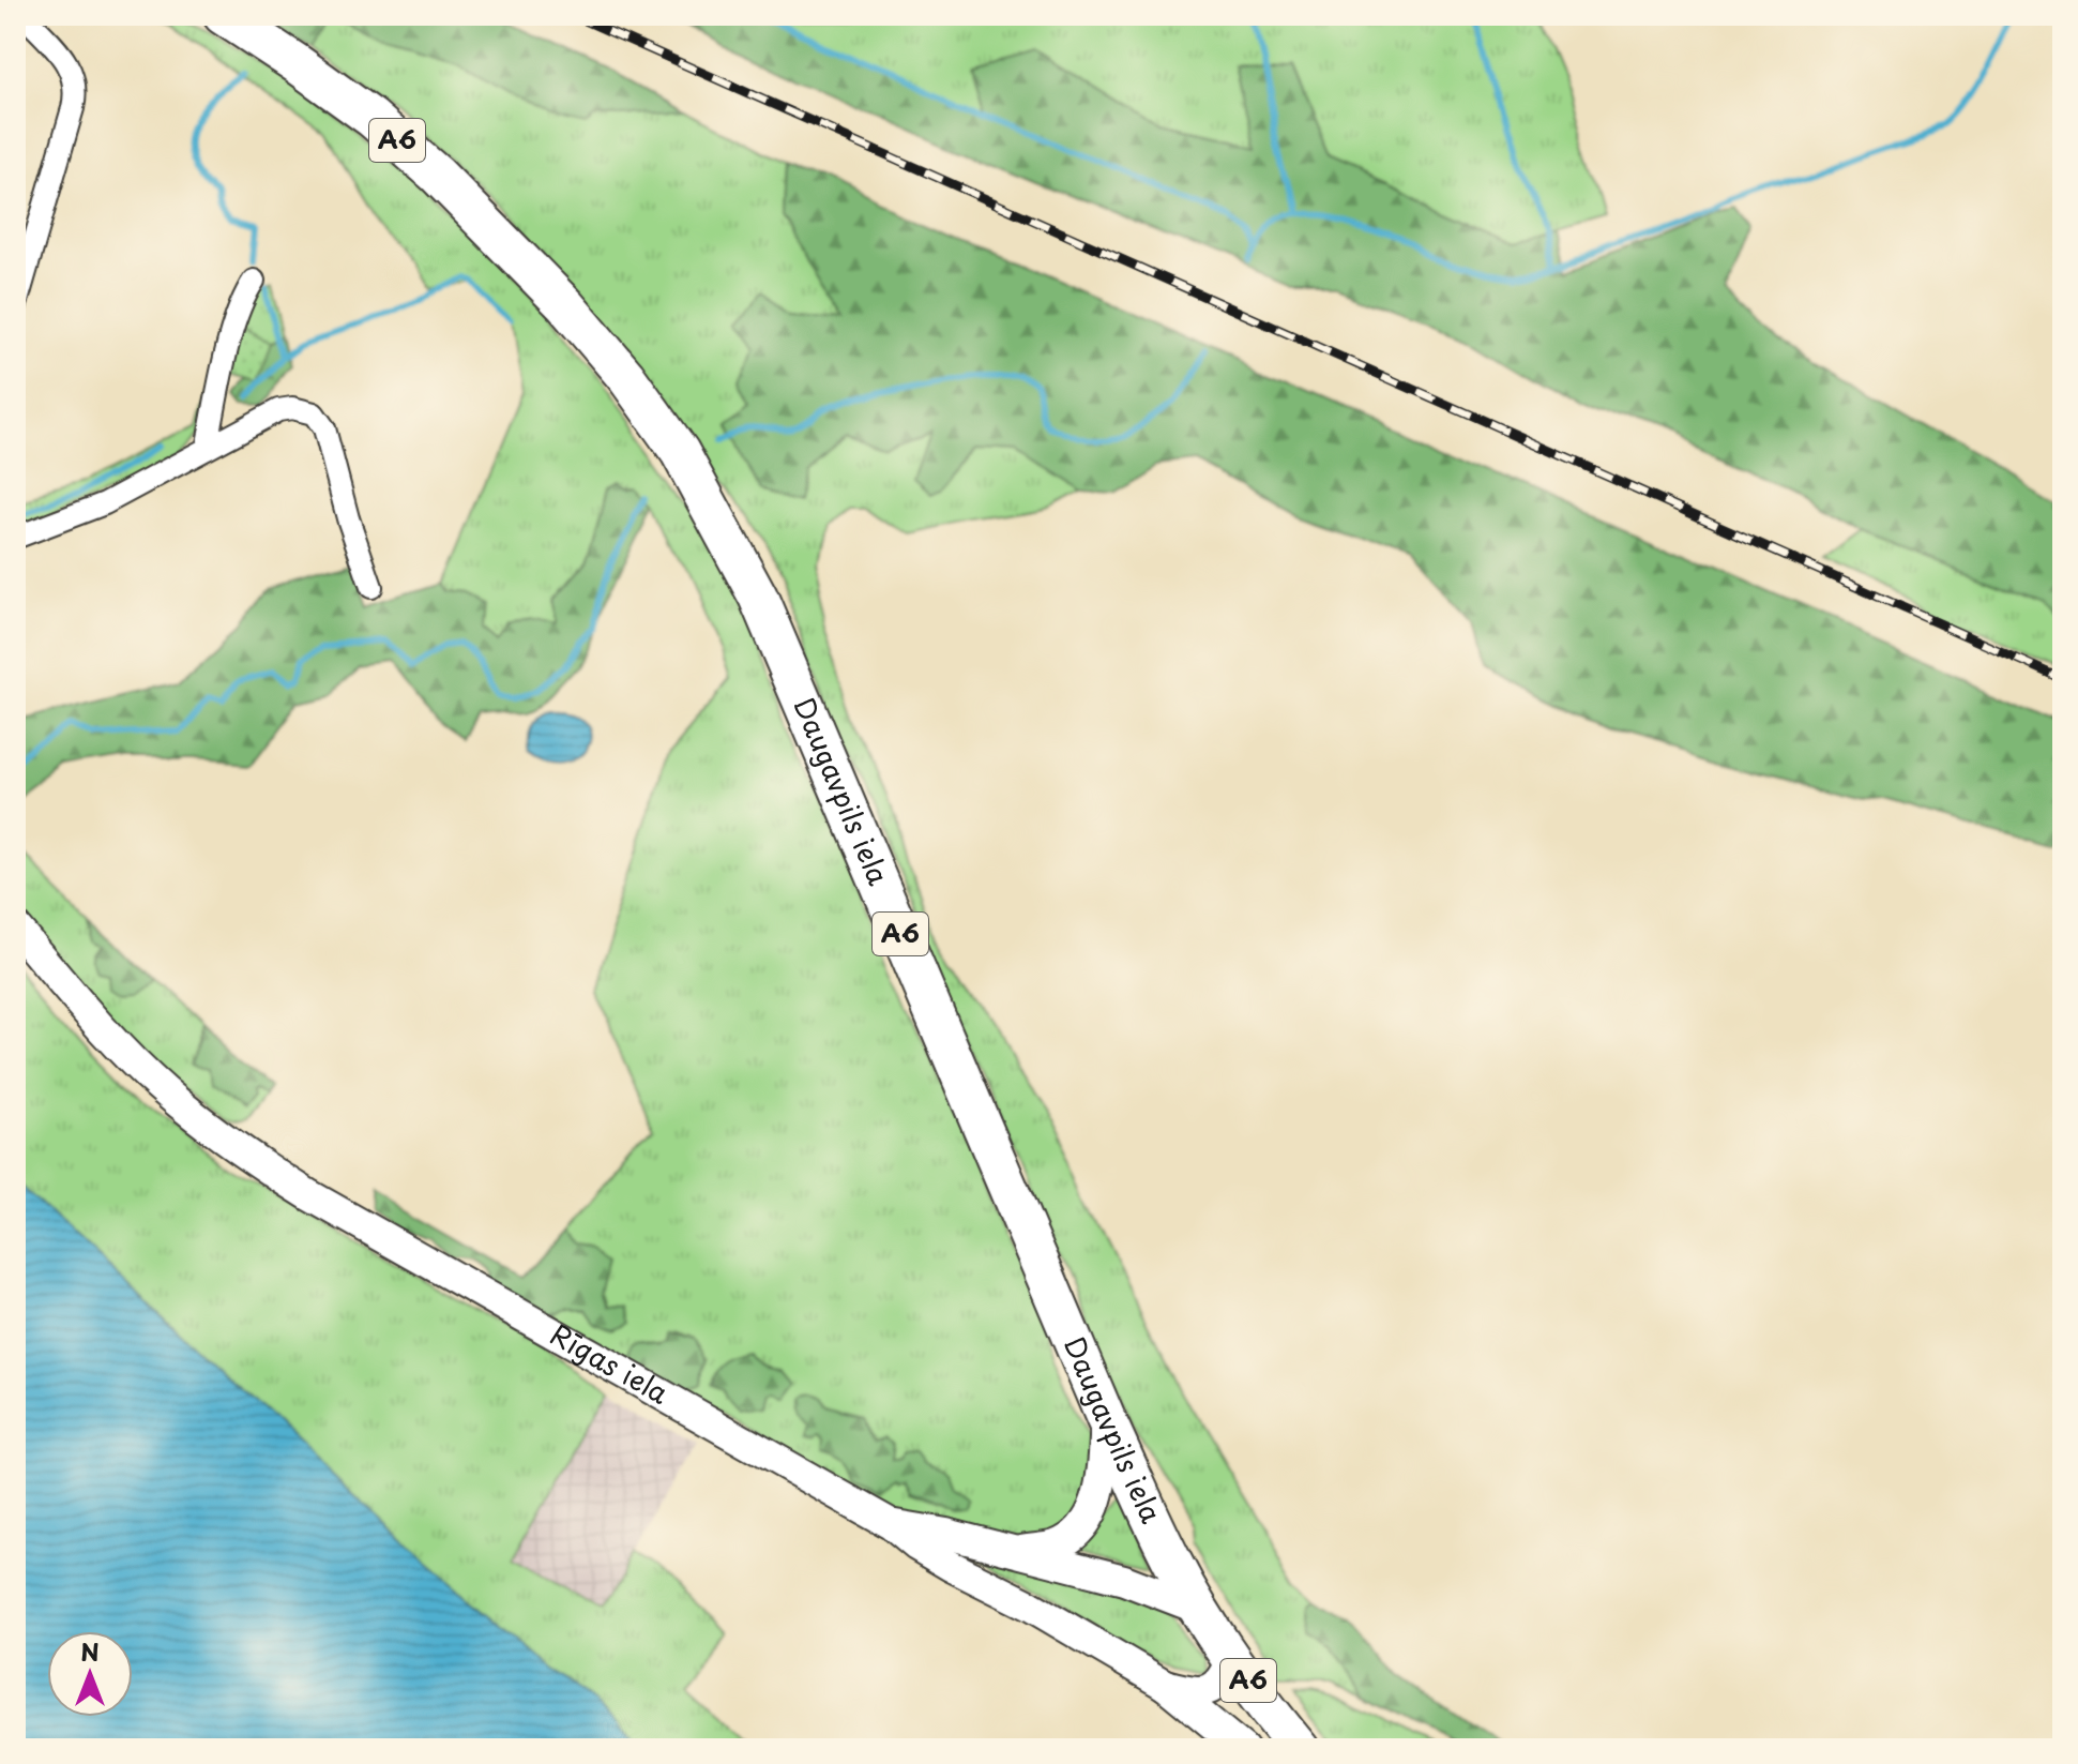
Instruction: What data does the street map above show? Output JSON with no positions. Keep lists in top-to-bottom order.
{
  "streets": {
    "highway": ["A6", "Daugavpils iela"],
    "main road": ["Rīgas iela"]
  },
  "north": "top"
}
